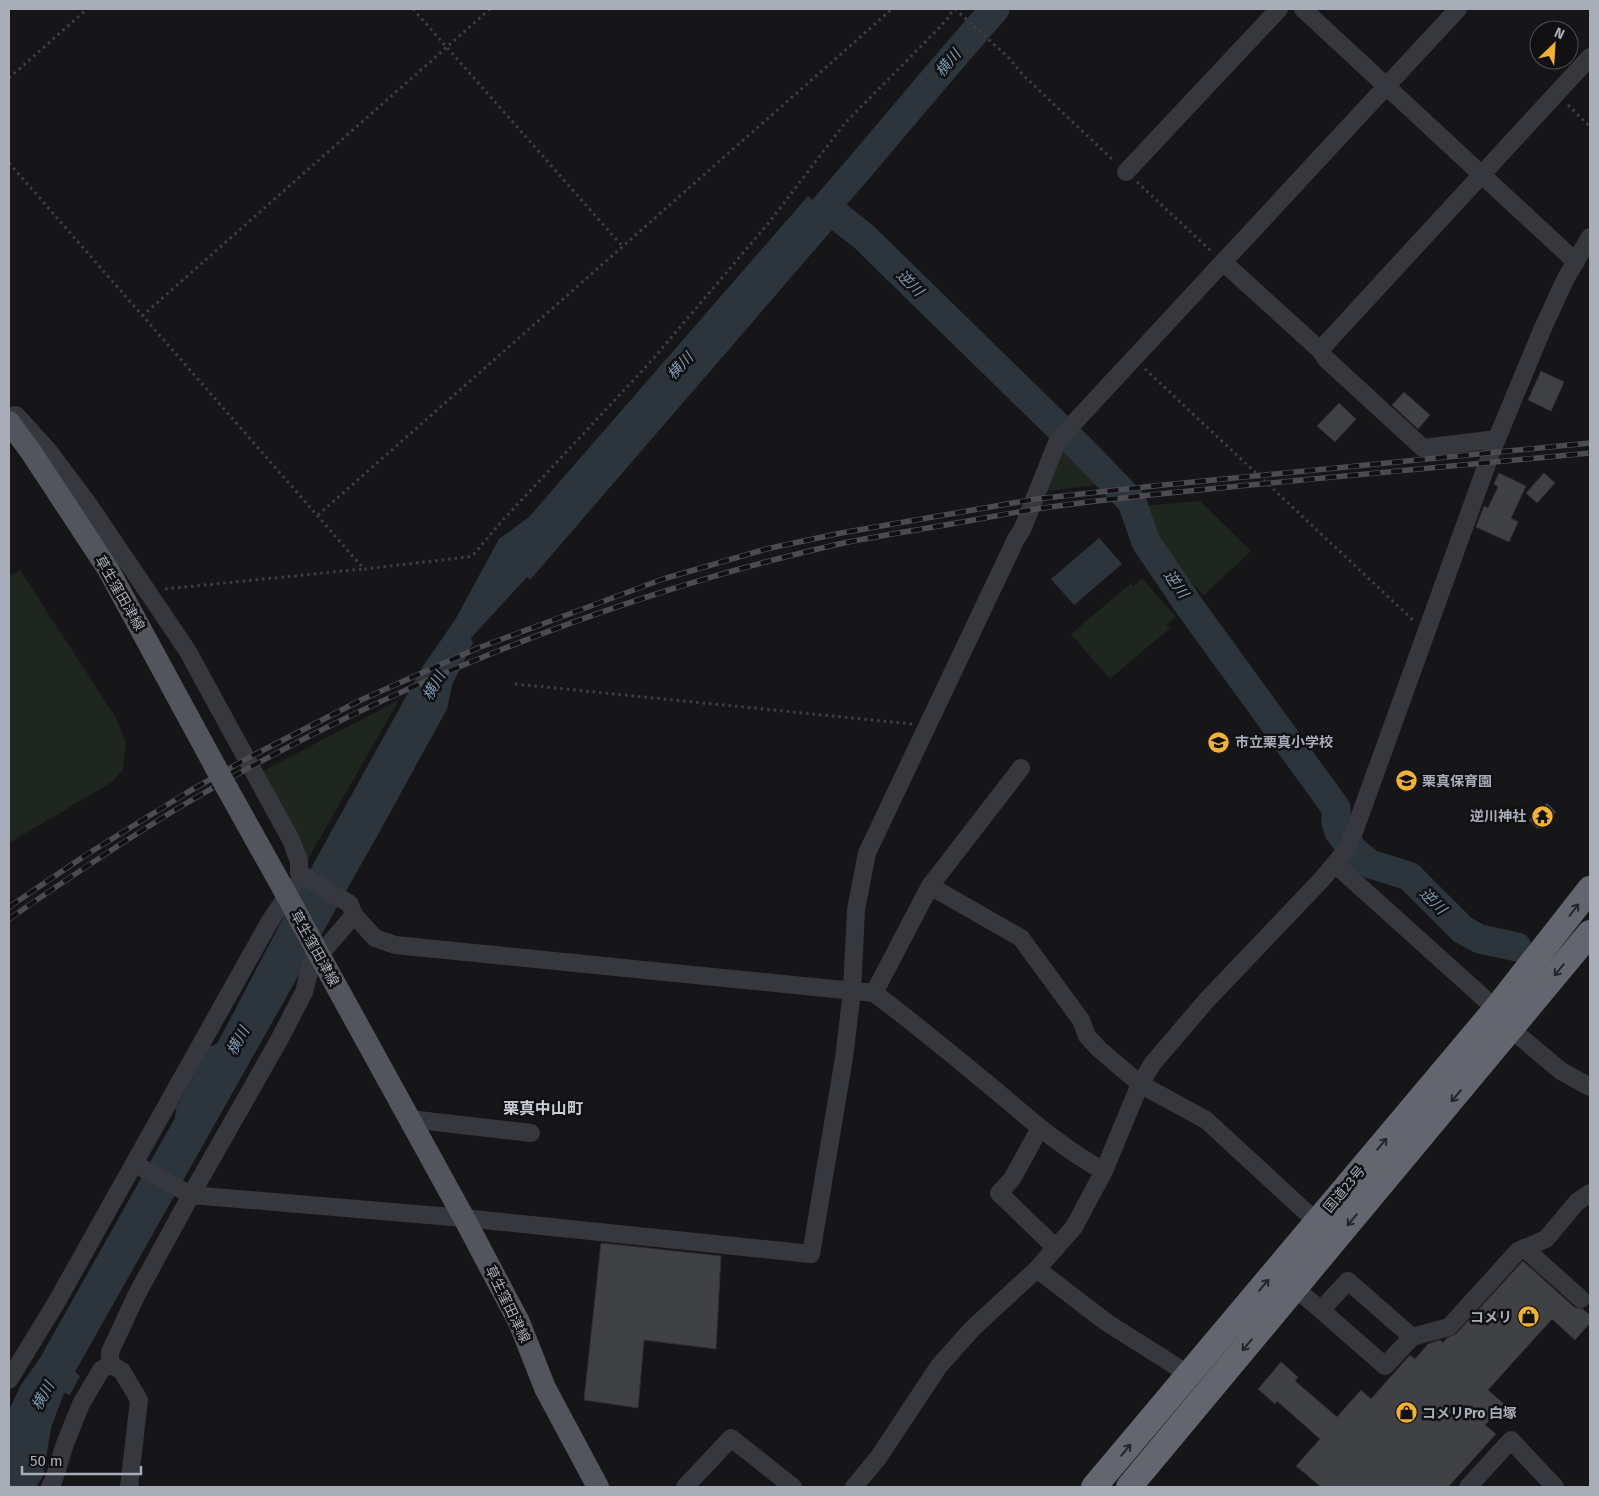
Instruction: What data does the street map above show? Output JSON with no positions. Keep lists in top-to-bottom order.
{
  "streets": {
    "highway": ["国道23号"],
    "main road": ["草生窪田津線"]
  },
  "districts": ["栗真中山町"],
  "water": ["横川", "逆川"],
  "places": {
    "school or university": ["市立栗真小学校", "栗真保育園"],
    "temple": ["逆川神社"],
    "shop": ["コメリ", "コメリPro 白塚"]
  },
  "scale_bar": "50 m",
  "north": "top right"
}
